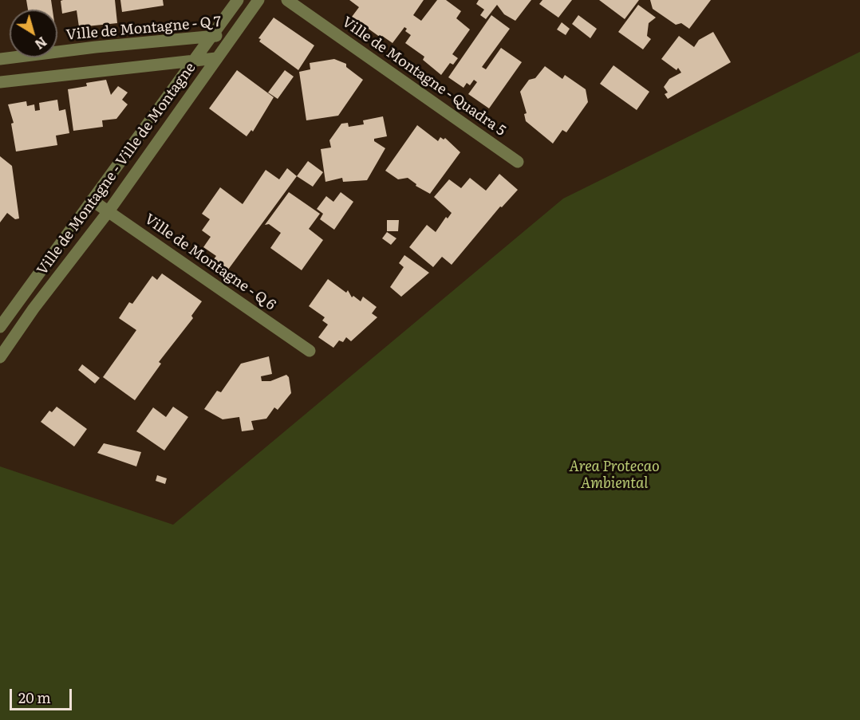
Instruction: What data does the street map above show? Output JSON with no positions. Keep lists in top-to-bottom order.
{
  "streets": {
    "street": [
      "Ville de Montagne - Q 7",
      "Ville de Montagne - Quadra 5",
      "Ville de Montagne - Ville de Montagne",
      "Ville de Montagne - Q 6"
    ]
  },
  "crossings": [
    ["Ville de Montagne - Q 7", "Ville de Montagne - Ville de Montagne"],
    ["Ville de Montagne - Ville de Montagne", "Ville de Montagne - Q 6"]
  ],
  "parks": ["Area Protecao Ambiental"],
  "scale_bar": "20 m",
  "north": "bottom right"
}
